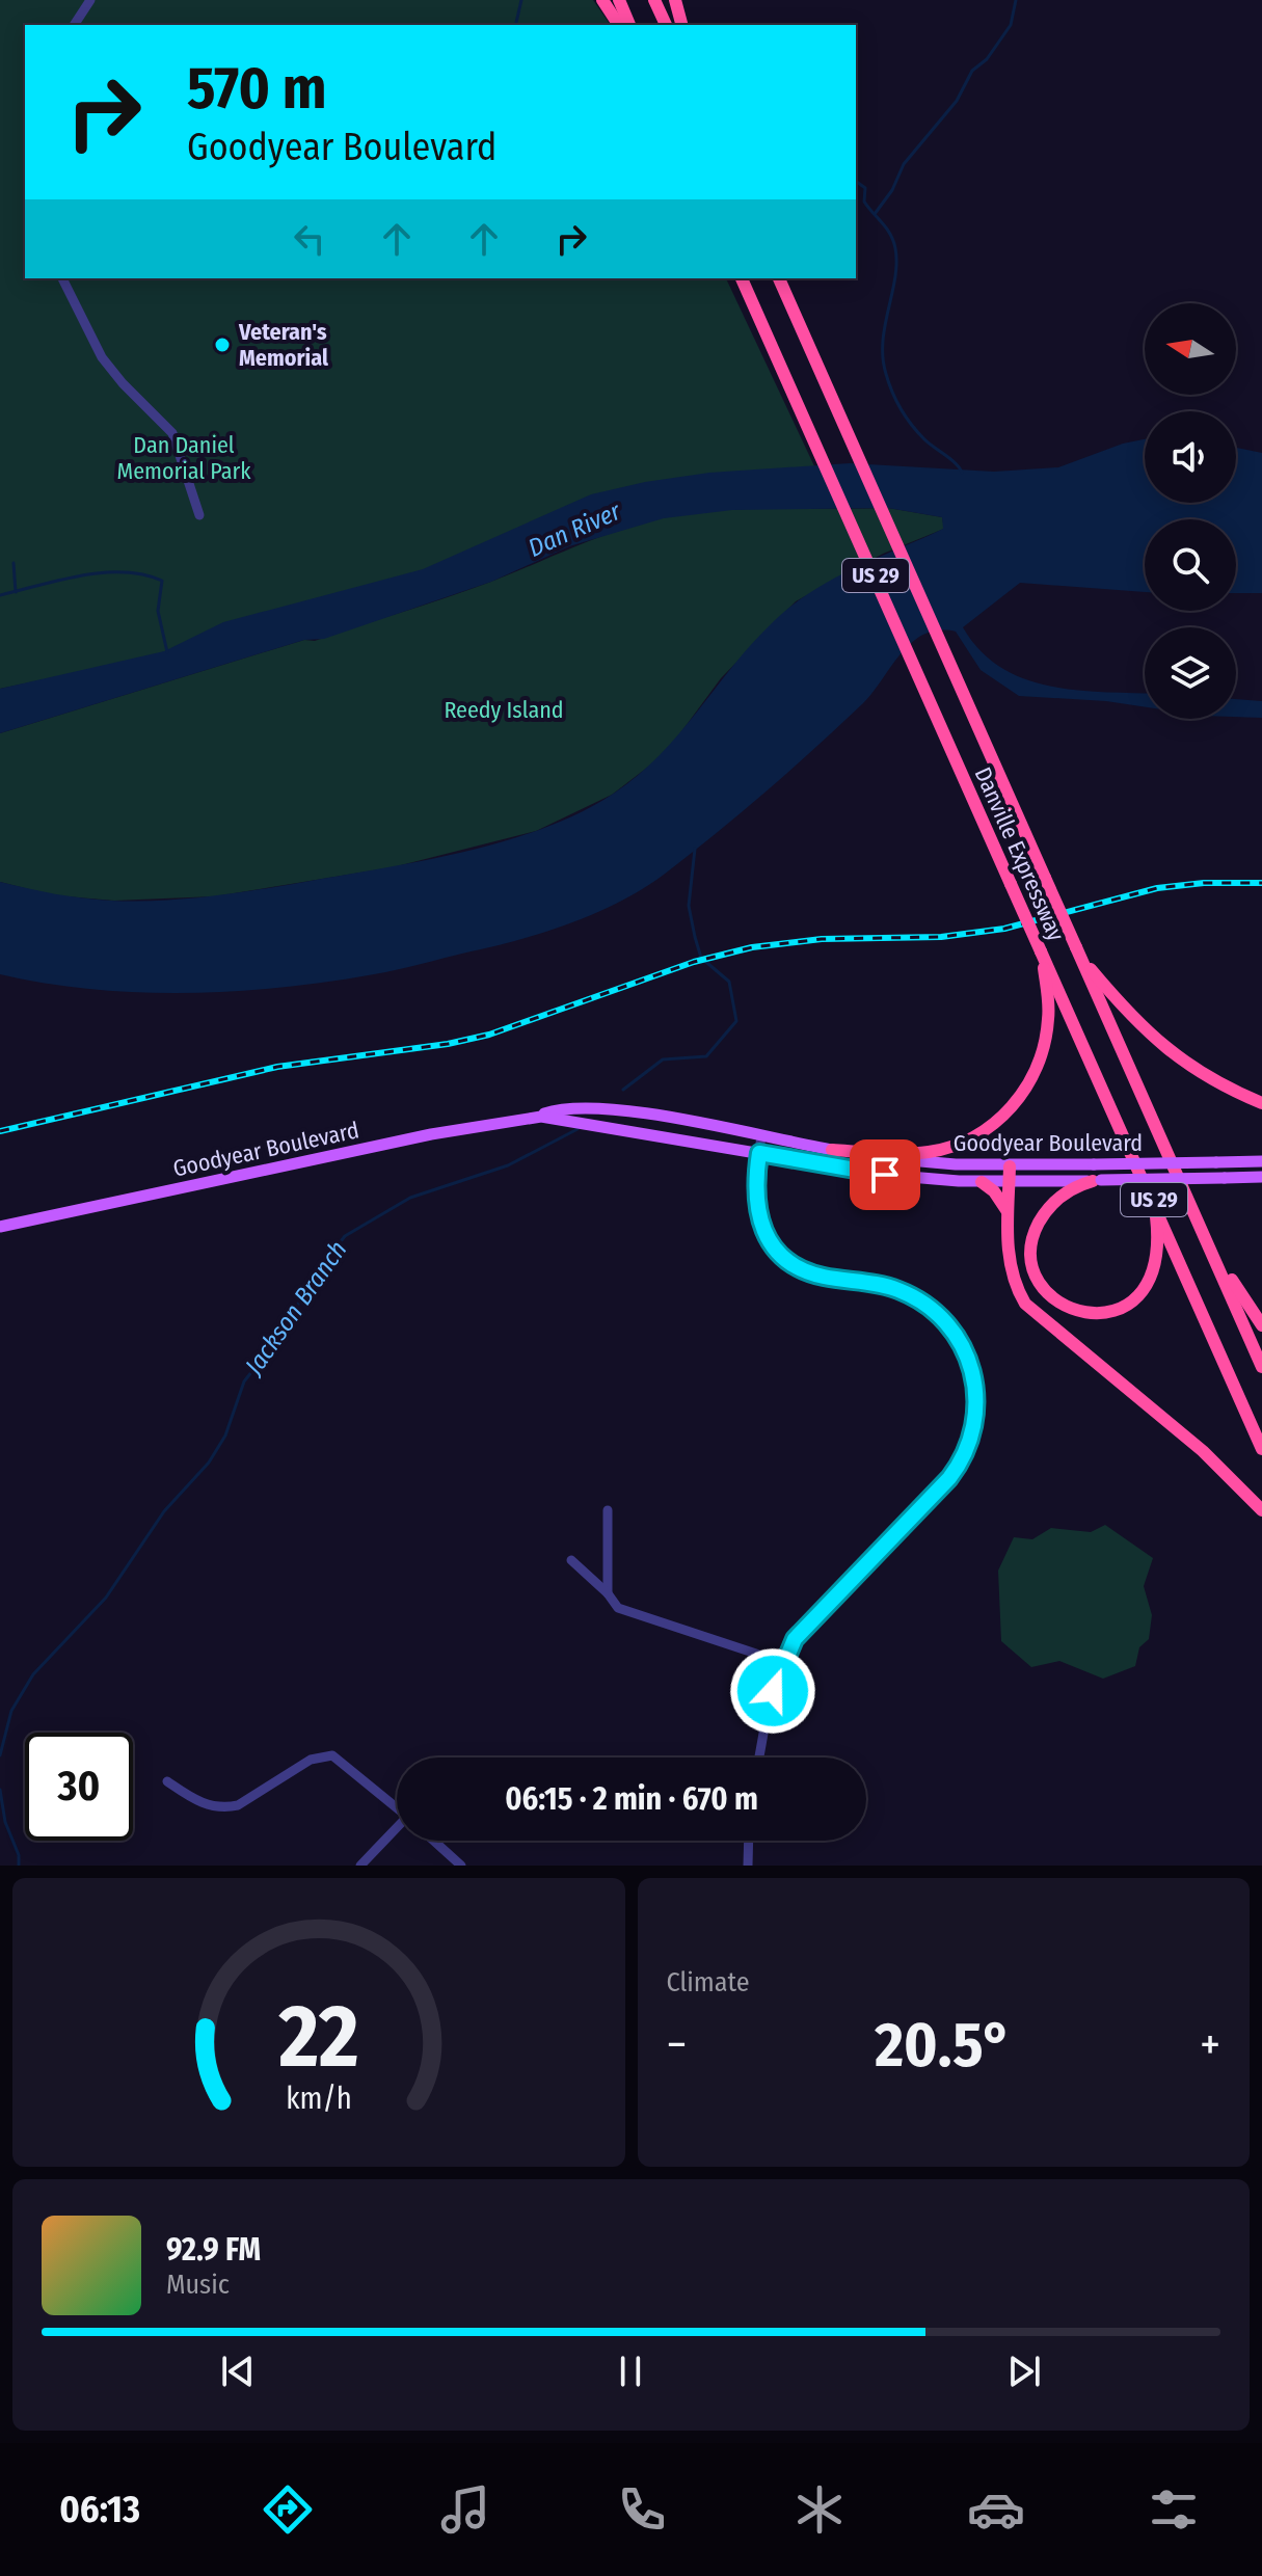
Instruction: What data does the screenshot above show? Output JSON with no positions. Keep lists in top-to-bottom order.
{
  "streets": {
    "highway": ["US 29", "Danville Expressway"],
    "main road": ["Goodyear Boulevard"]
  },
  "water": ["Dan River", "Jackson Branch"],
  "parks": ["Dan Daniel Memorial Park", "Reedy Island"],
  "places": ["Veteran's Memorial"],
  "north": "left",
  "page": {
    "turn": ["570 m", "Goodyear Boulevard"],
    "limit": "30",
    "trip": "06:15 · 2 min · 670 m",
    "tile": "Climate",
    "heat": ["−", "20.5°", "+"],
    "song": ["92.9 FM", "Music"],
    "tabs": "06:13",
    "gauge": ["22", "km/h"]
  }
}
